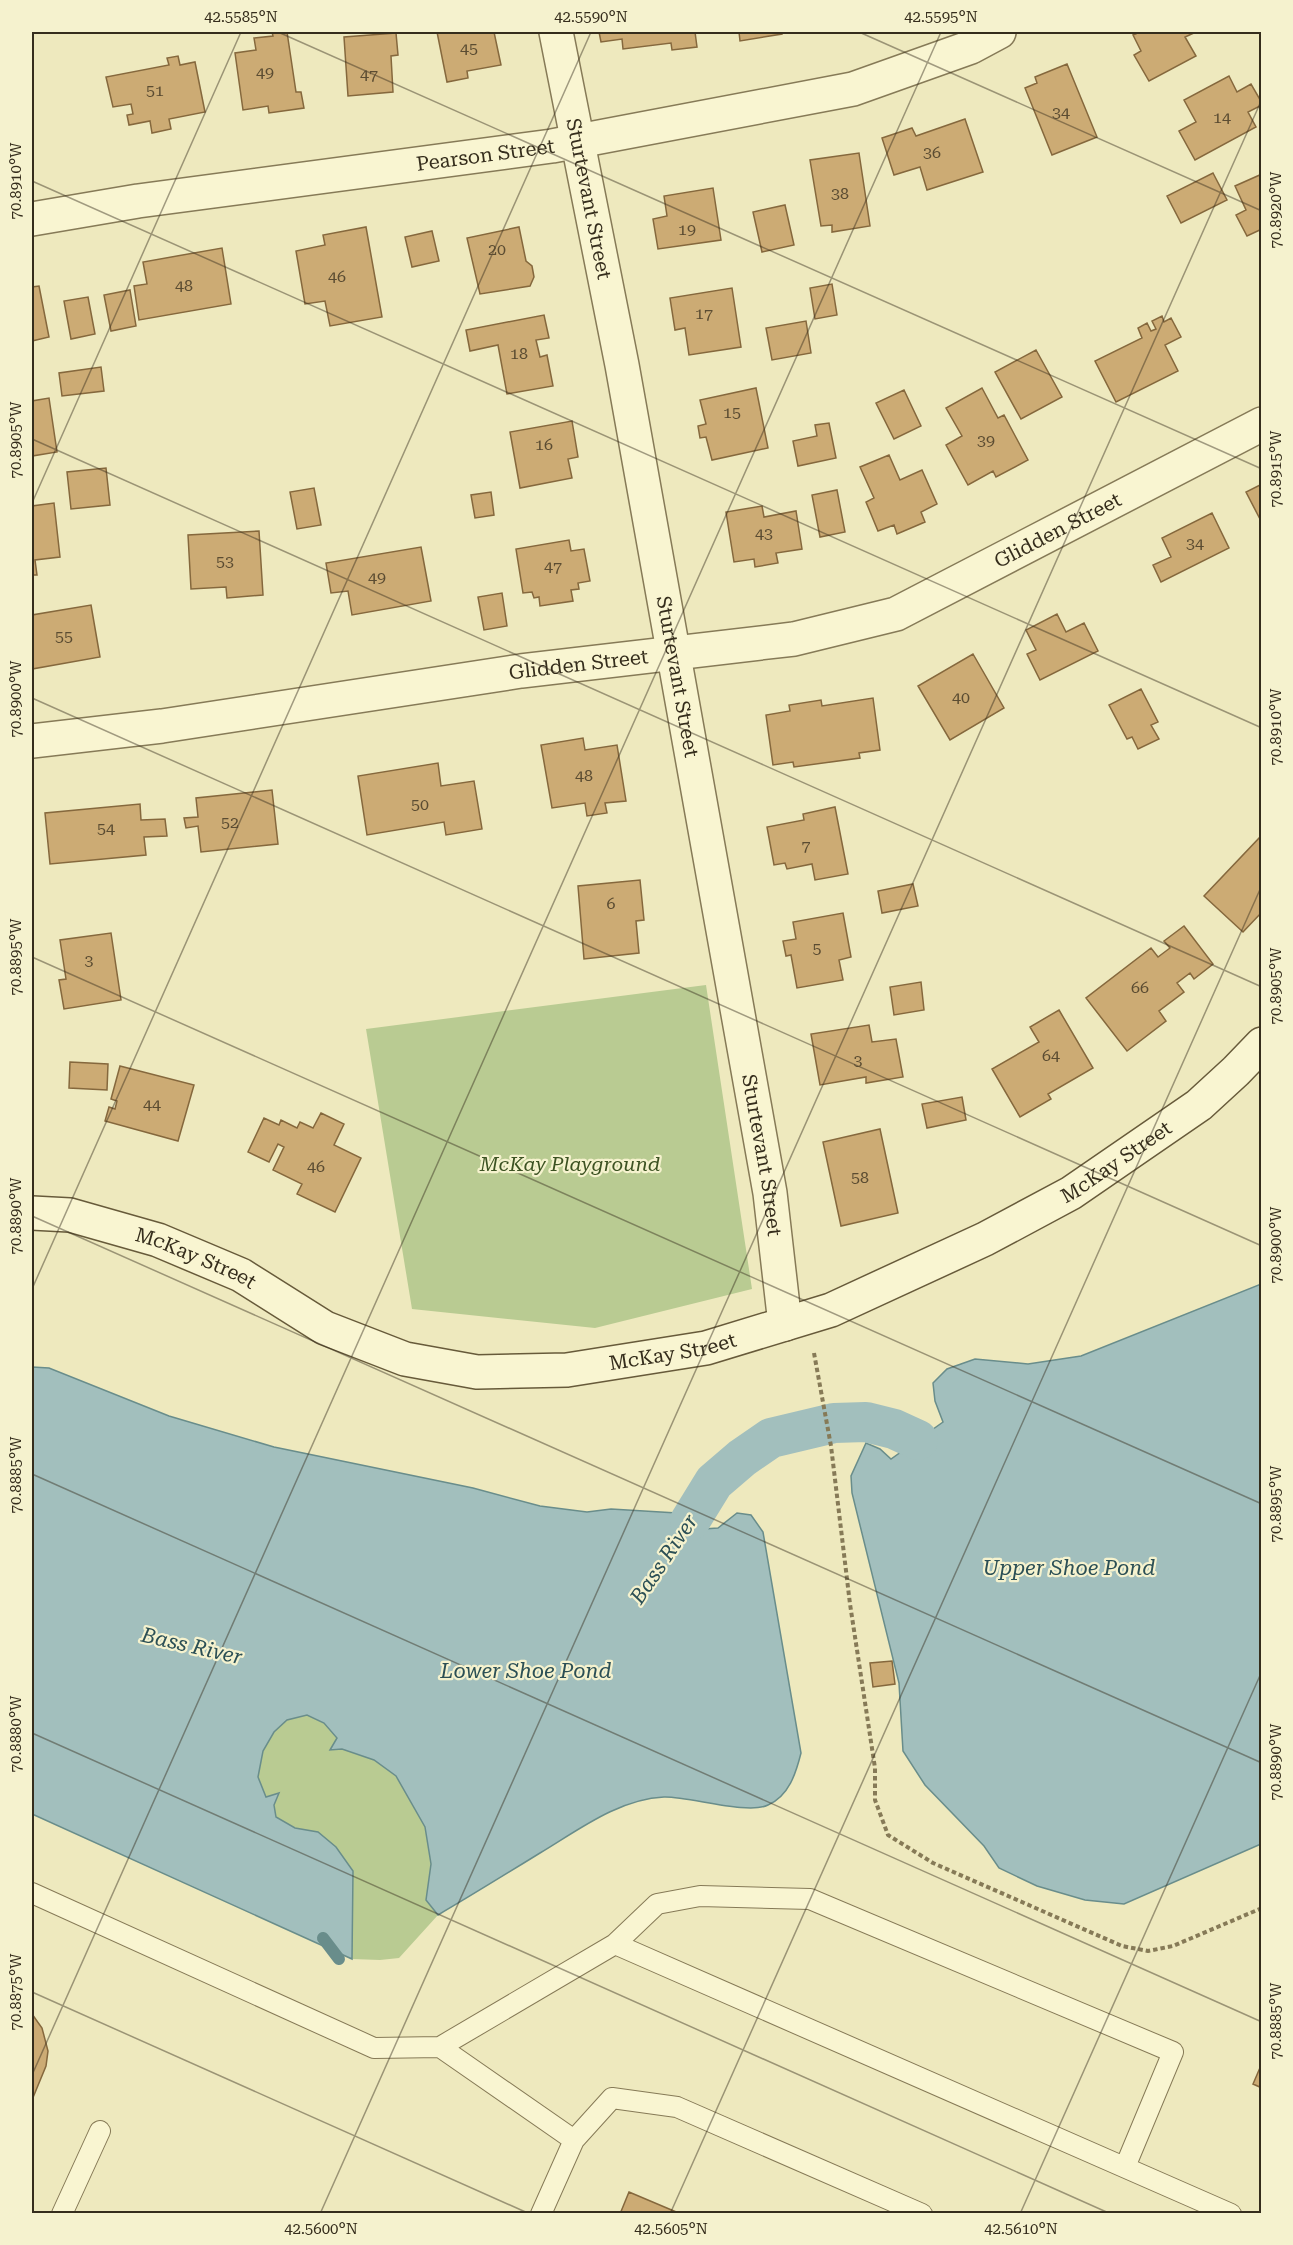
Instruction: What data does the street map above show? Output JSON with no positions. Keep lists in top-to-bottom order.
{
  "streets": {
    "street": [
      "Pearson Street",
      "Sturtevant Street",
      "Glidden Street",
      "McKay Street"
    ]
  },
  "crossings": [
    ["Pearson Street", "Sturtevant Street"],
    ["Sturtevant Street", "Glidden Street"],
    ["Sturtevant Street", "McKay Street"]
  ],
  "water": ["Bass River", "Upper Shoe Pond", "Lower Shoe Pond"],
  "parks": ["McKay Playground"],
  "house_numbers": [
    "45",
    "49",
    "47",
    "51",
    "34",
    "14",
    "36",
    "38",
    "19",
    "20",
    "46",
    "48",
    "17",
    "18",
    "15",
    "39",
    "16",
    "43",
    "34",
    "53",
    "47",
    "49",
    "55",
    "40",
    "48",
    "50",
    "52",
    "54",
    "7",
    "6",
    "5",
    "3",
    "66",
    "64",
    "3",
    "44",
    "46",
    "58"
  ],
  "coordinates": [
    "42.5585°N",
    "42.5590°N",
    "42.5595°N",
    "70.8910°W",
    "70.8920°W",
    "70.8905°W",
    "70.8915°W",
    "70.8900°W",
    "70.8895°W",
    "70.8890°W",
    "70.8885°W",
    "70.8880°W",
    "70.8875°W",
    "42.5600°N",
    "42.5605°N",
    "42.5610°N"
  ]
}
